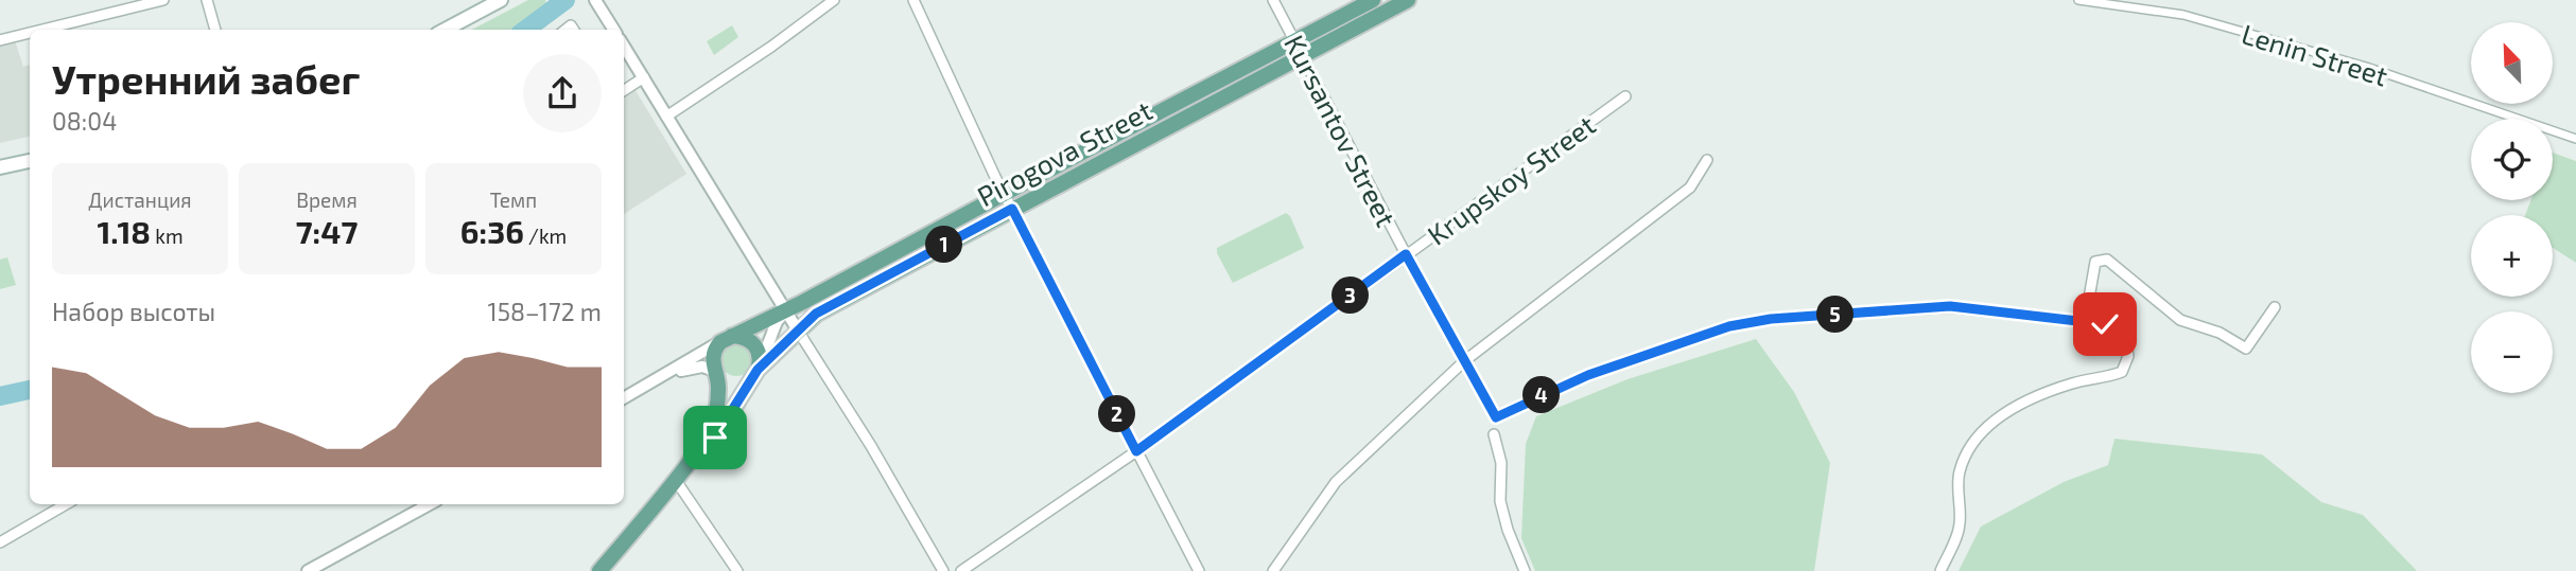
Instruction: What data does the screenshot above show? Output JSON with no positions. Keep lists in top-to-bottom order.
{
  "streets": {
    "main road": ["Pirogova Street"],
    "street": ["Lenin Street", "Kursantov Street", "Krupskoy Street"]
  },
  "crossings": [
    ["Kursantov Street", "Pirogova Street"],
    ["Kursantov Street", "Krupskoy Street"]
  ],
  "north": "top left",
  "page": {
    "map_buttons": ["+", "−"],
    "heading": ["Утренний забег", "08:04"],
    "stats": [
      ["Дистанция", "1.18 km"],
      ["Время", "7:47"],
      ["Темп", "6:36 /km"]
    ],
    "pins": [
      "1",
      "3",
      "5",
      "4",
      "2"
    ],
    "chart": ["Набор высоты", "158–172 m"]
  }
}
